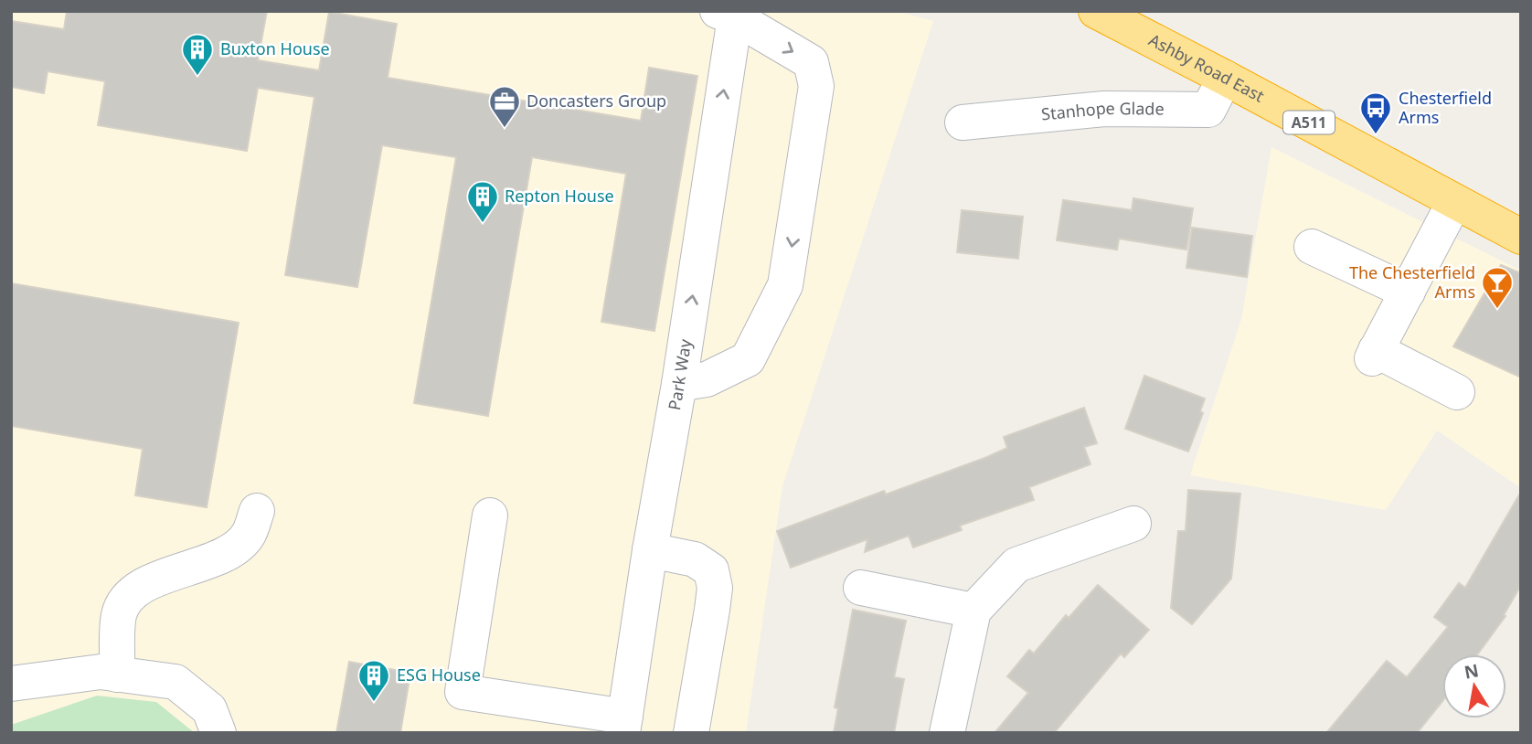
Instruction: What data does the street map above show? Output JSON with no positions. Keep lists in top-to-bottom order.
{
  "streets": {
    "highway": ["Ashby Road East", "A511"],
    "street": ["Stanhope Glade", "Park Way"]
  },
  "crossings": [
    ["Ashby Road East", "Stanhope Glade"]
  ],
  "one_way": ["Park Way"],
  "places": {
    "building": ["Buxton House", "Repton House", "ESG House"],
    "office": ["Doncasters Group"],
    "bus stop": ["Chesterfield Arms"],
    "bar": ["The Chesterfield Arms"]
  },
  "north": "top"
}
